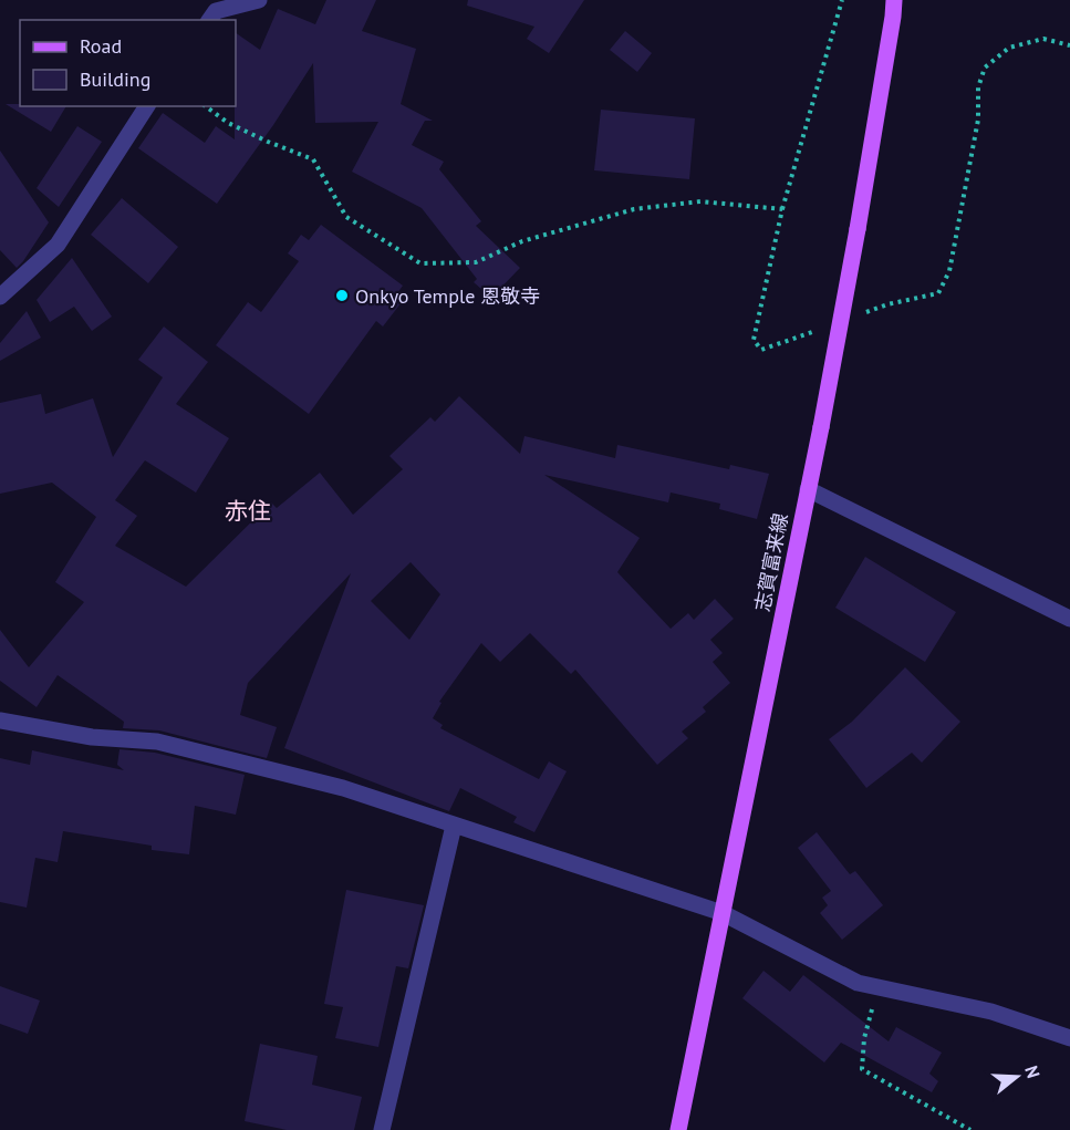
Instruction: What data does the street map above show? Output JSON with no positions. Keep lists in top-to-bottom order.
{
  "streets": {
    "main road": ["志賀富来線"]
  },
  "districts": ["赤住"],
  "places": ["Onkyo Temple 恩敬寺"],
  "legend": ["Road", "Building"],
  "north": "right"
}
